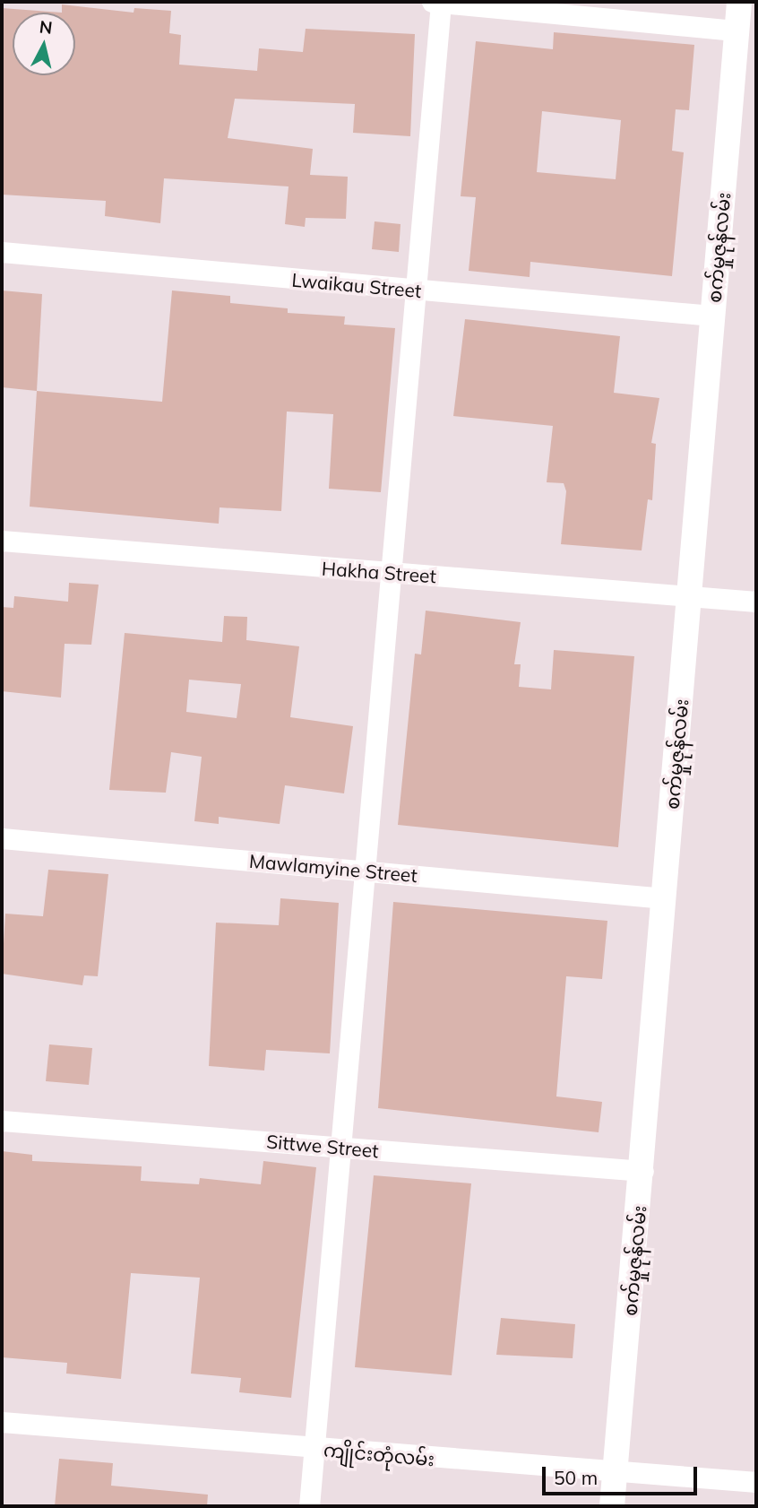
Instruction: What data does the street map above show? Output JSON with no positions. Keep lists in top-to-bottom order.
{
  "streets": {
    "street": [
      "စက်မှုဇုန်လမ်း",
      "Lwaikau Street",
      "Hakha Street",
      "Mawlamyine Street",
      "Sittwe Street",
      "ကျိုင်းတုံလမ်း"
    ]
  },
  "crossings": [
    ["စက်မှုဇုန်လမ်း", "Lwaikau Street"],
    ["စက်မှုဇုန်လမ်း", "Hakha Street"],
    ["စက်မှုဇုန်လမ်း", "Mawlamyine Street"],
    ["စက်မှုဇုန်လမ်း", "Sittwe Street"],
    ["စက်မှုဇုန်လမ်း", "ကျိုင်းတုံလမ်း"]
  ],
  "scale_bar": "50 m",
  "north": "top"
}
